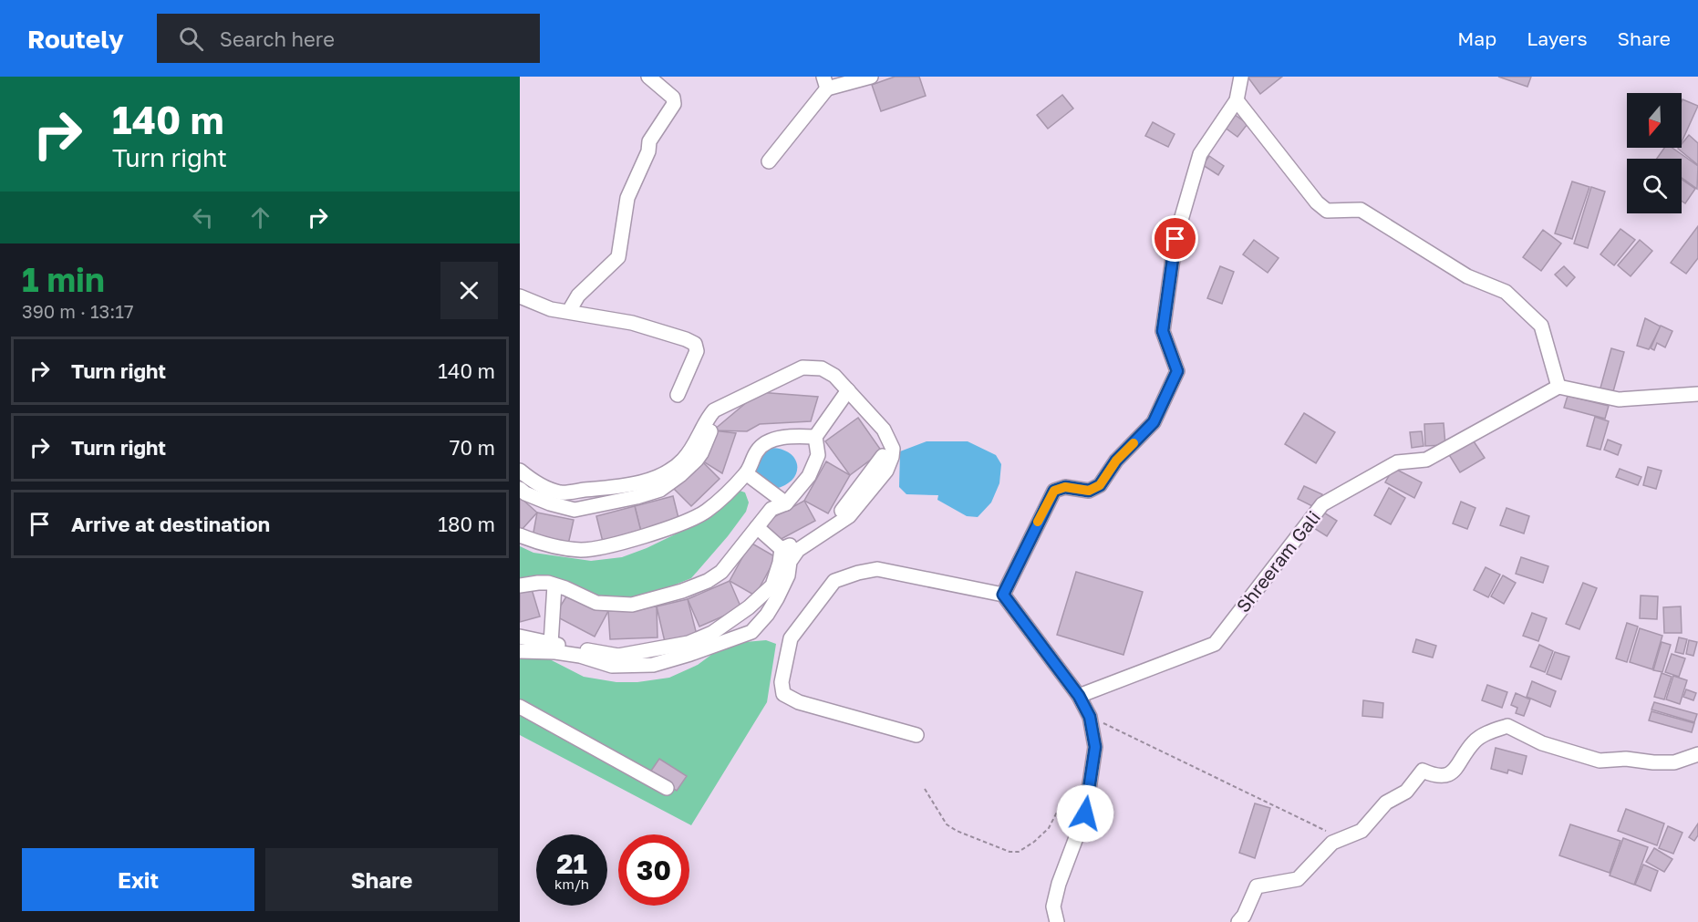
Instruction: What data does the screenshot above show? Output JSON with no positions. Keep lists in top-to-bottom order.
{
  "streets": {
    "street": ["Shreeram Gali"]
  },
  "north": "bottom",
  "page": {
    "header": "Routely",
    "search": "Search here",
    "nav": ["Map", "Layers", "Share"],
    "turn": ["140 m", "Turn right"],
    "heading": ["1 min", "390 m · 13:17"],
    "list": [
      {
        "name": "Turn right",
        "value": "140 m"
      },
      {
        "name": "Turn right",
        "value": "70 m"
      },
      {
        "name": "Arrive at destination",
        "value": "180 m"
      }
    ],
    "speed": "21 km/h",
    "limit": "30",
    "buttons": ["Exit", "Share"]
  }
}
